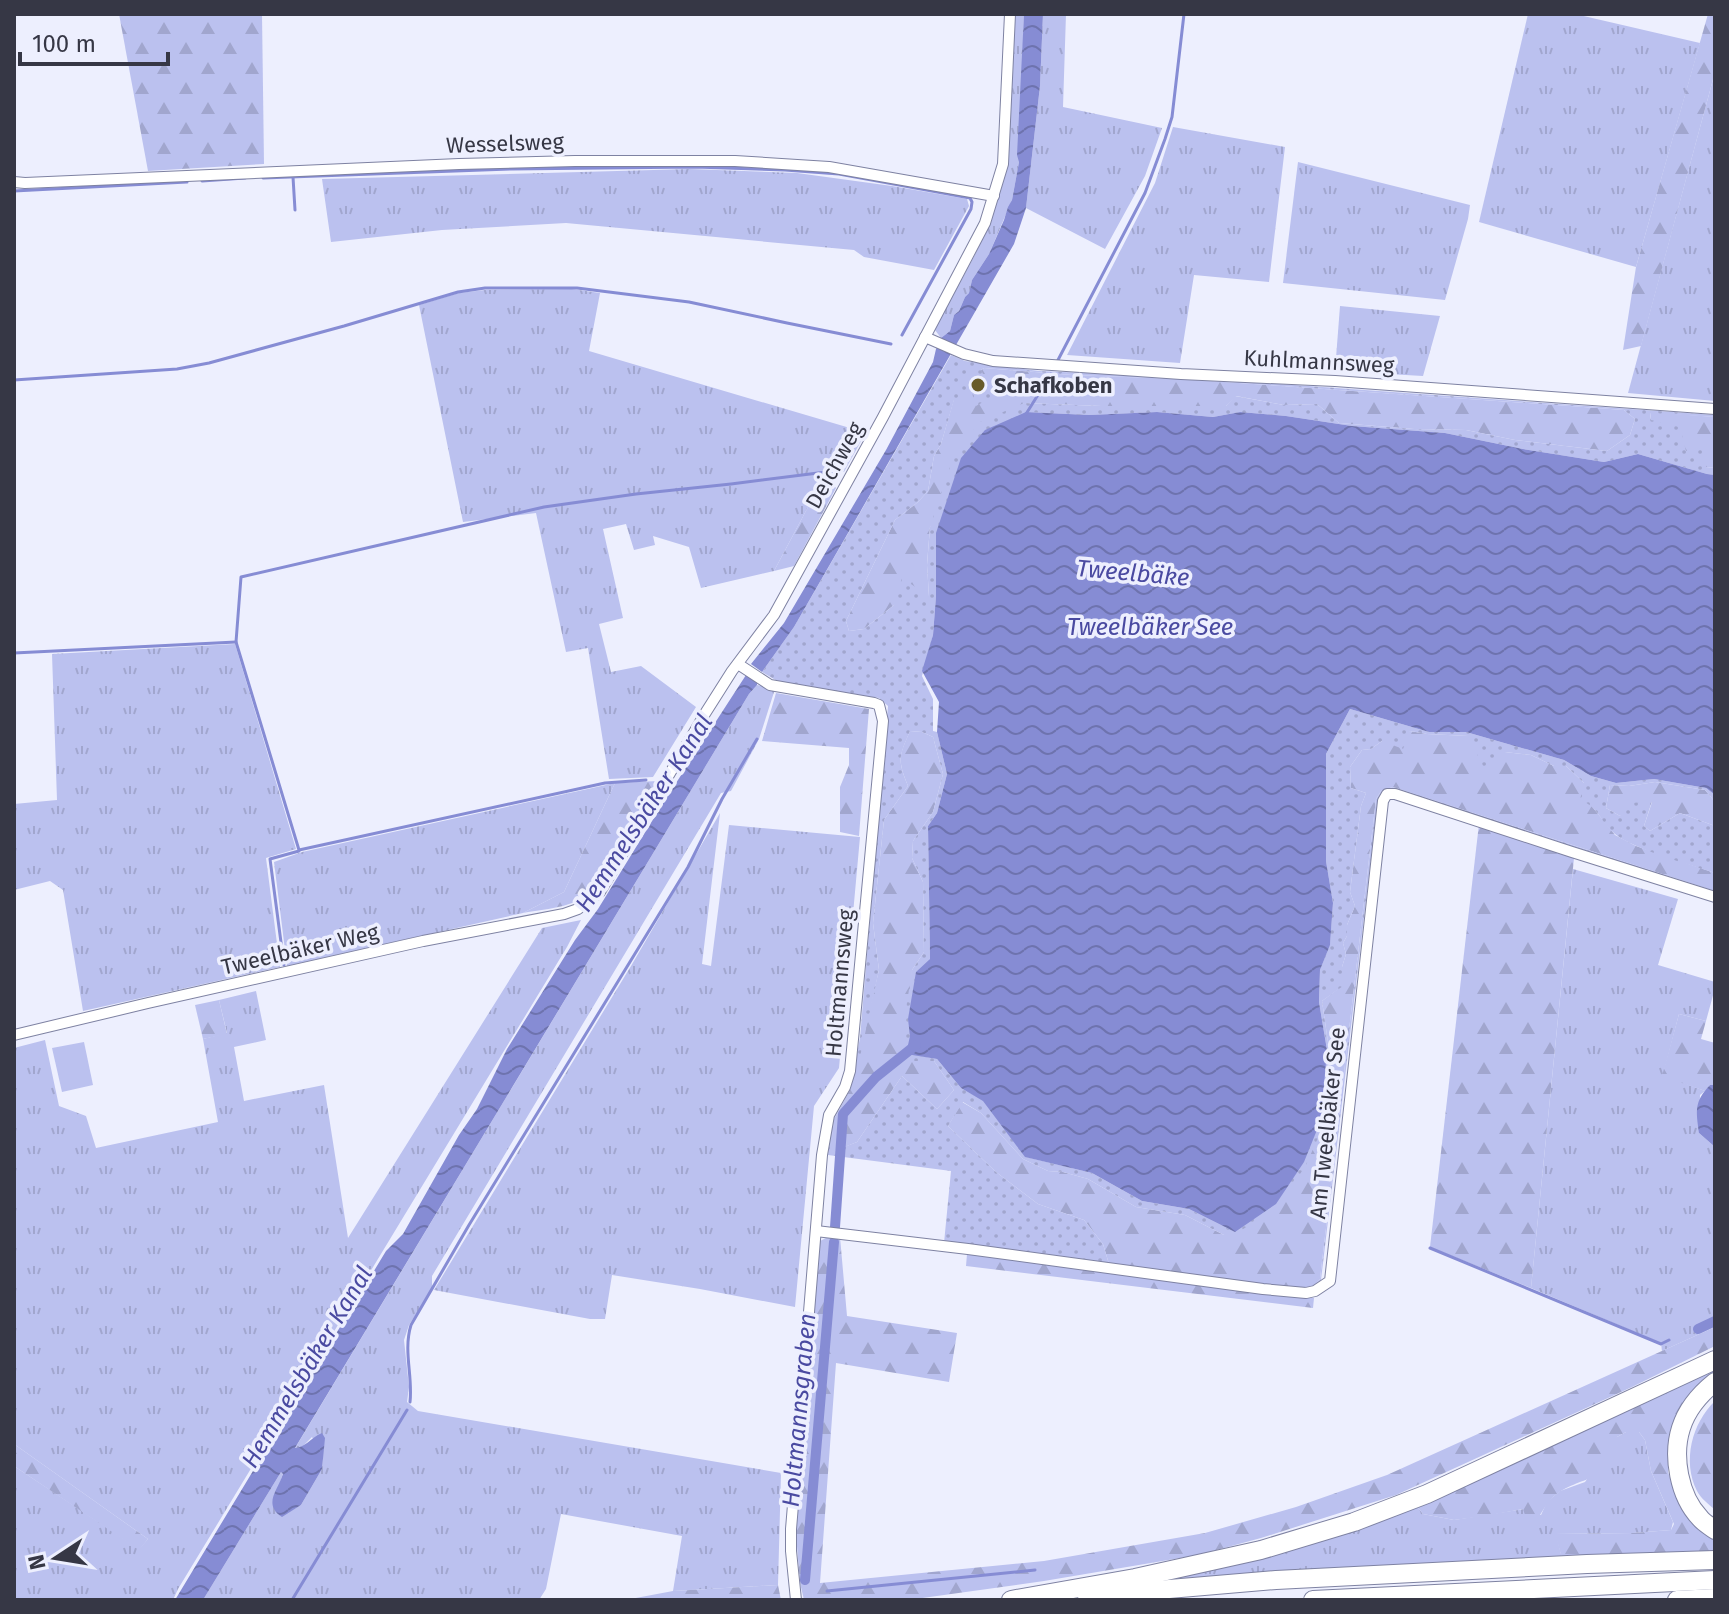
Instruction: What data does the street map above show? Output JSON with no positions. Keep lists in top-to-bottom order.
{
  "streets": {
    "street": [
      "Wesselsweg",
      "Kuhlmannsweg",
      "Deichweg",
      "Tweelbäker Weg",
      "Holtmannsweg",
      "Am Tweelbäker See"
    ]
  },
  "crossings": [
    ["Wesselsweg", "Deichweg"],
    ["Kuhlmannsweg", "Deichweg"],
    ["Deichweg", "Tweelbäker Weg"],
    ["Deichweg", "Holtmannsweg"],
    ["Holtmannsweg", "Am Tweelbäker See"]
  ],
  "water": [
    "Tweelbäke",
    "Tweelbäker See",
    "Hemmelsbäker Kanal",
    "Holtmannsgraben"
  ],
  "places": ["Schafkoben"],
  "scale_bar": "100 m",
  "north": "left"
}
